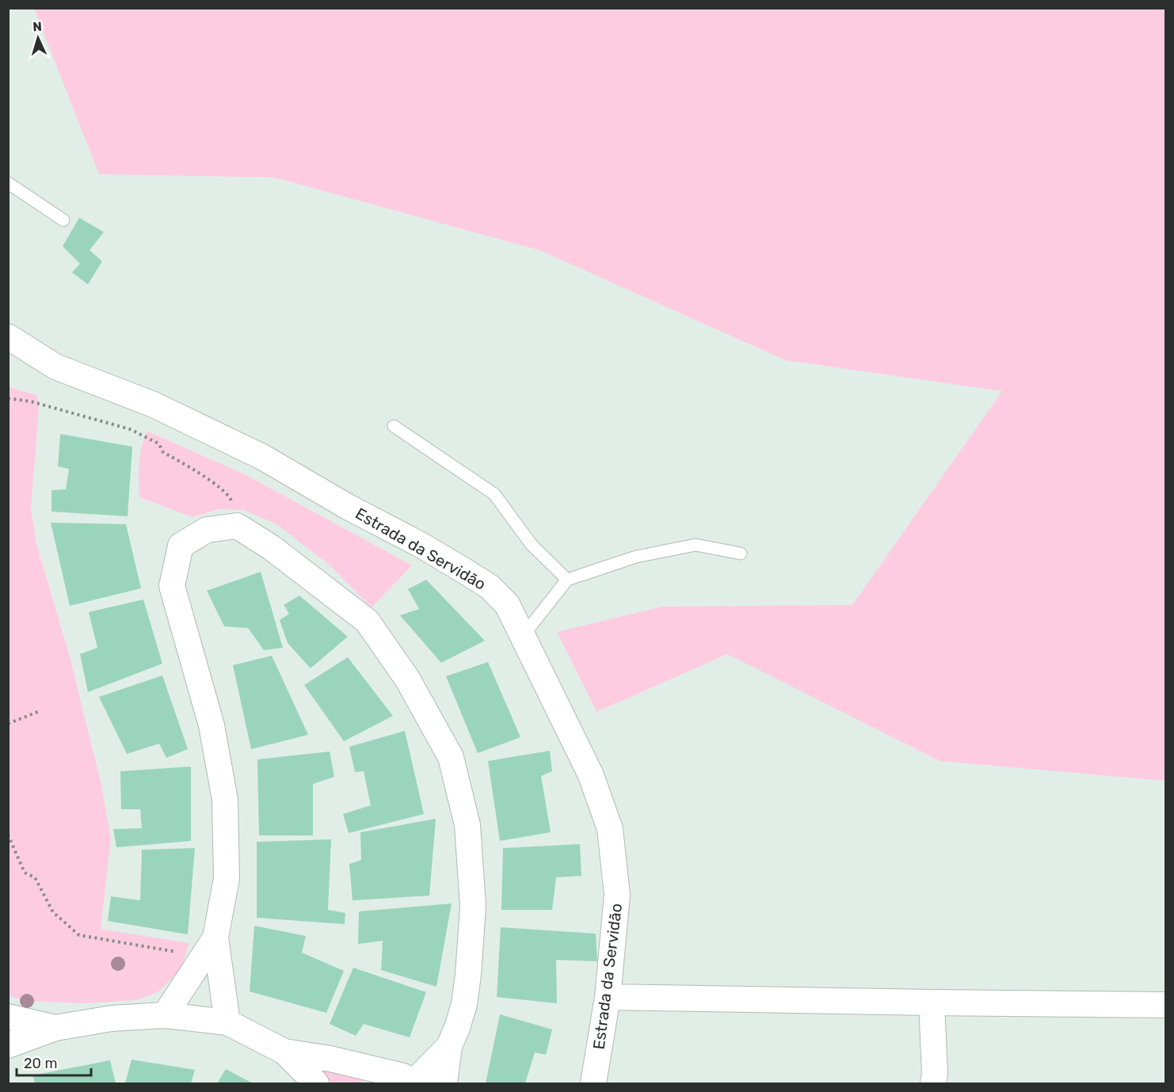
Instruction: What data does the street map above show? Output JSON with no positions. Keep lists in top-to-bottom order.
{
  "streets": {
    "street": ["Estrada da Servidão"]
  },
  "scale_bar": "20 m",
  "north": "top"
}
